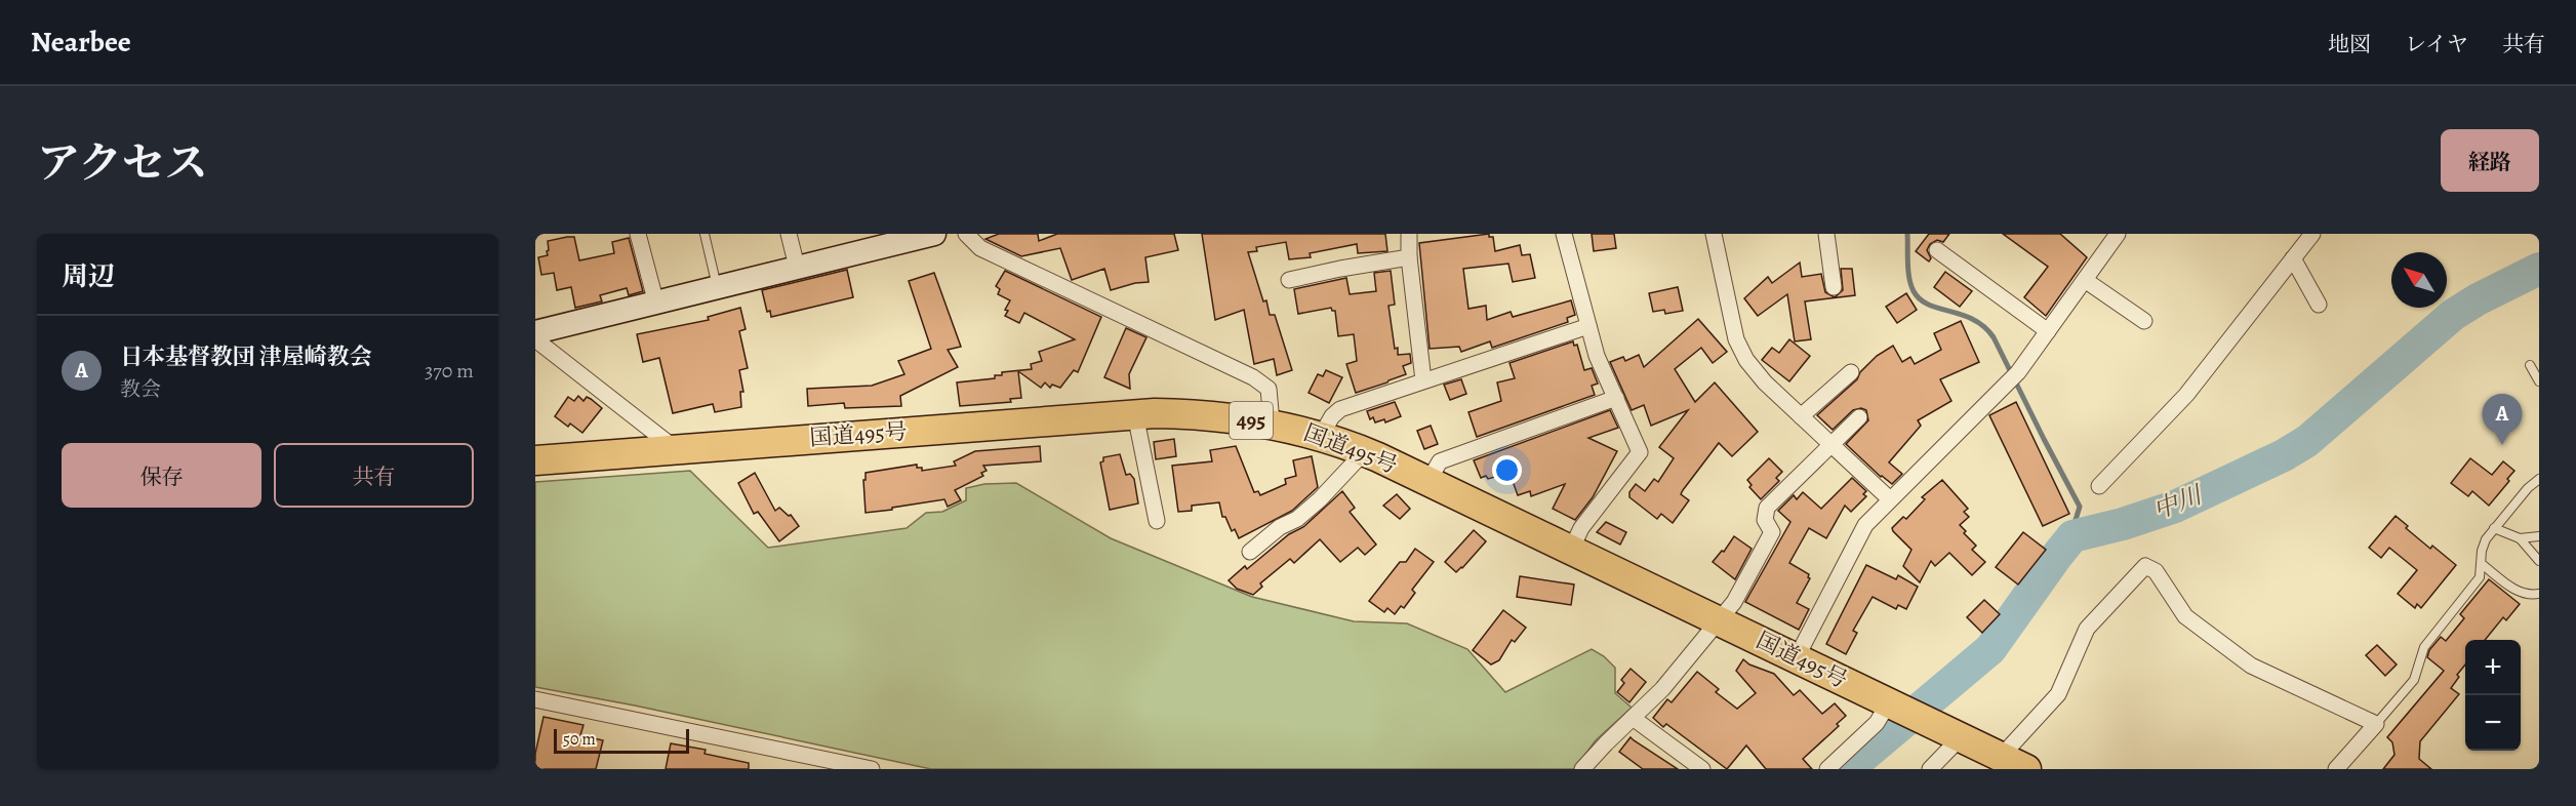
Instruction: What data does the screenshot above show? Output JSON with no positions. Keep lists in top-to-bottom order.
{
  "streets": {
    "highway": ["495", "国道495号"]
  },
  "water": ["中川"],
  "scale_bar": "50 m",
  "north": "top left",
  "page": {
    "header": "Nearbee",
    "nav": ["地図", "レイヤ", "共有"],
    "title": "アクセス",
    "buttons": [
      "経路",
      ["保存", "共有"]
    ],
    "heading": "周辺",
    "list": [
      {
        "mark": "A",
        "name": "日本基督教団 津屋崎教会",
        "note": "教会",
        "value": "370 m"
      }
    ],
    "pins": "A",
    "map_buttons": ["+", "−"],
    "scale": "50 m"
  }
}
